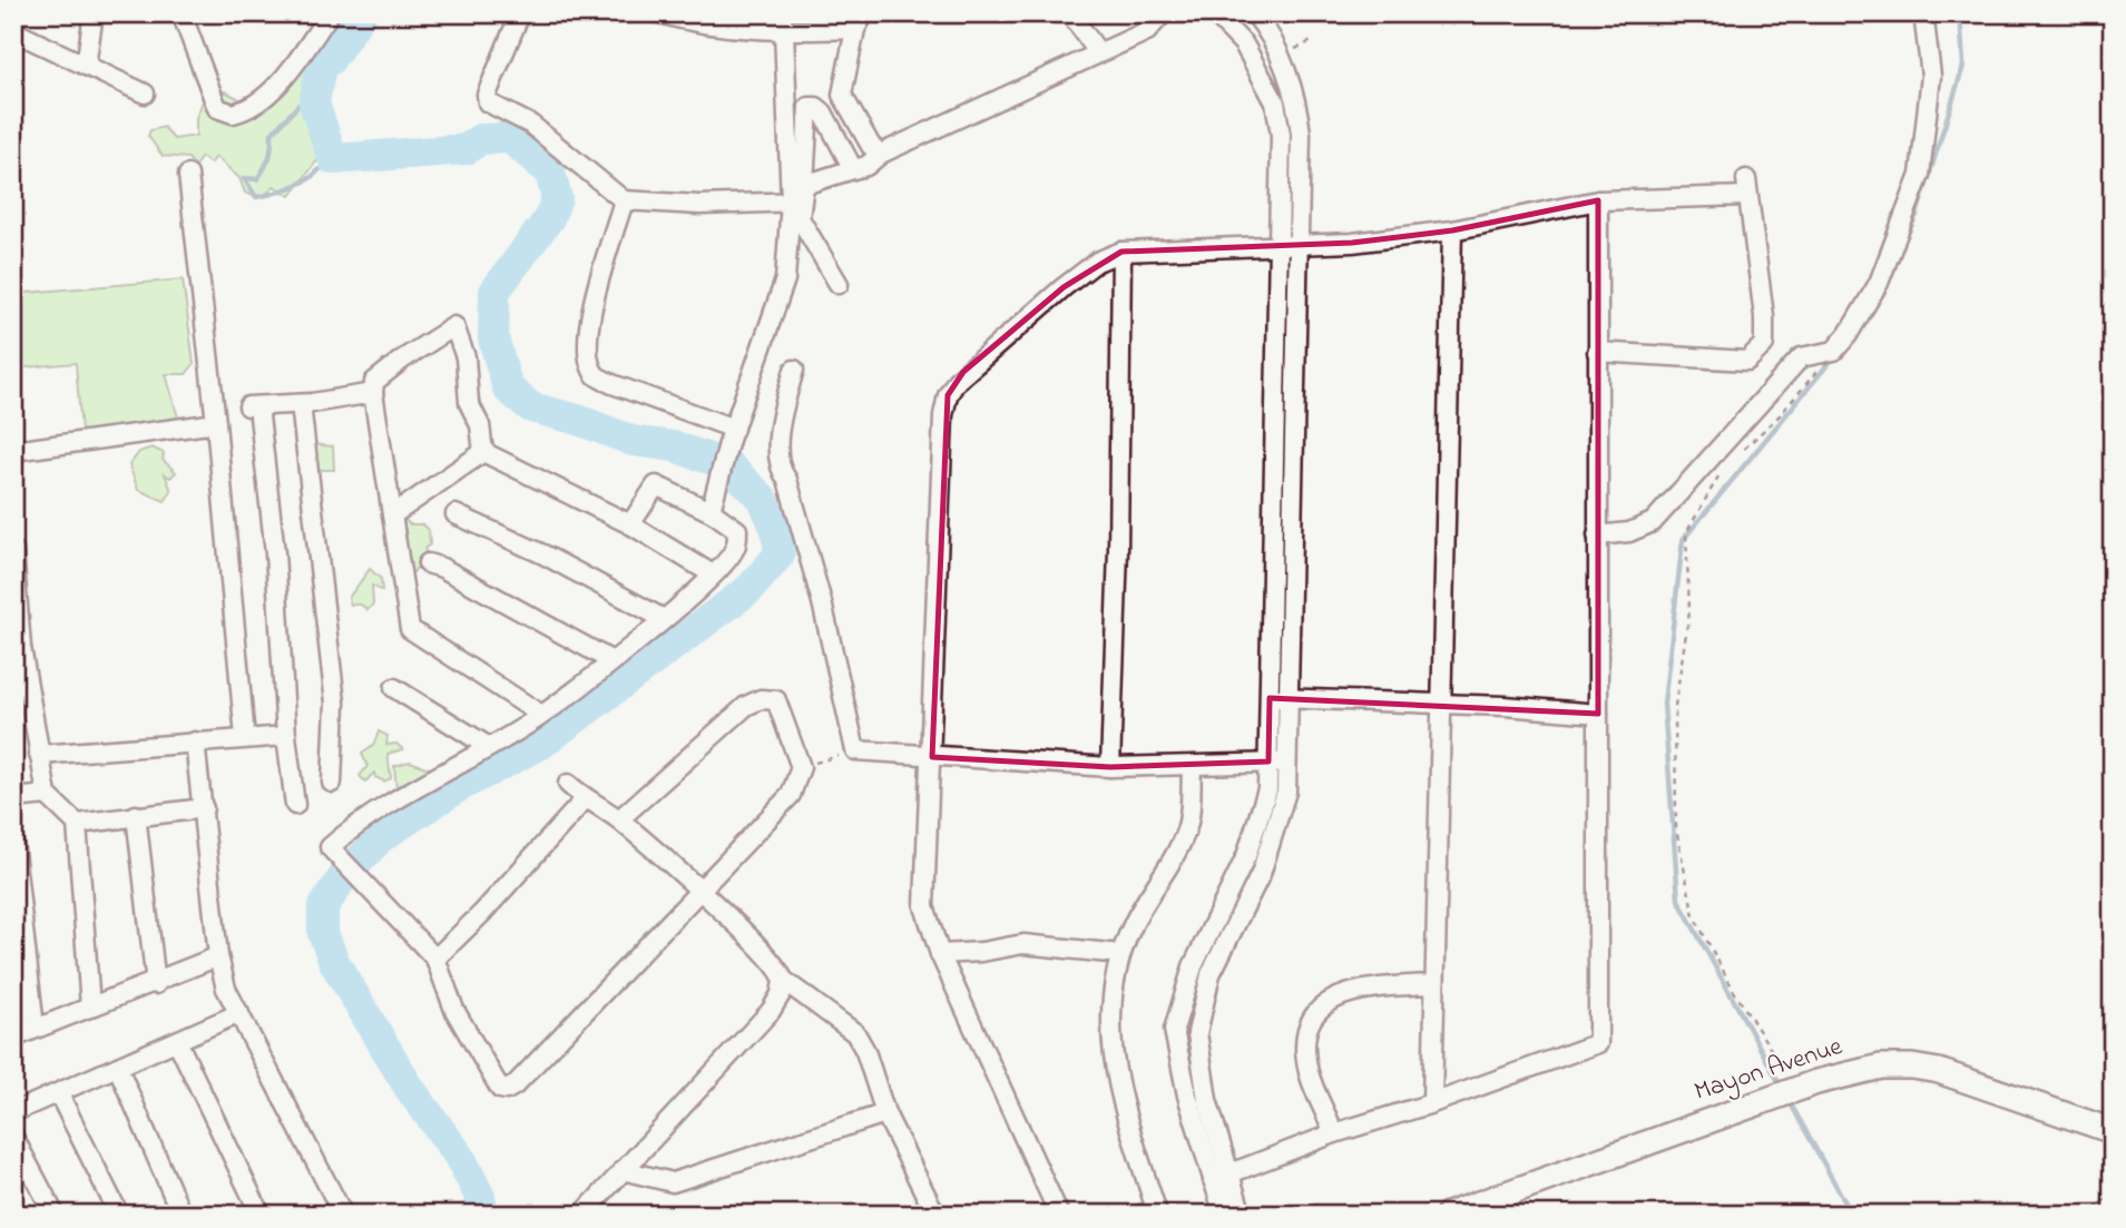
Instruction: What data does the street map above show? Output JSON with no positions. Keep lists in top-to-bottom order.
{
  "streets": {
    "main road": ["Mayon Avenue"]
  }
}
